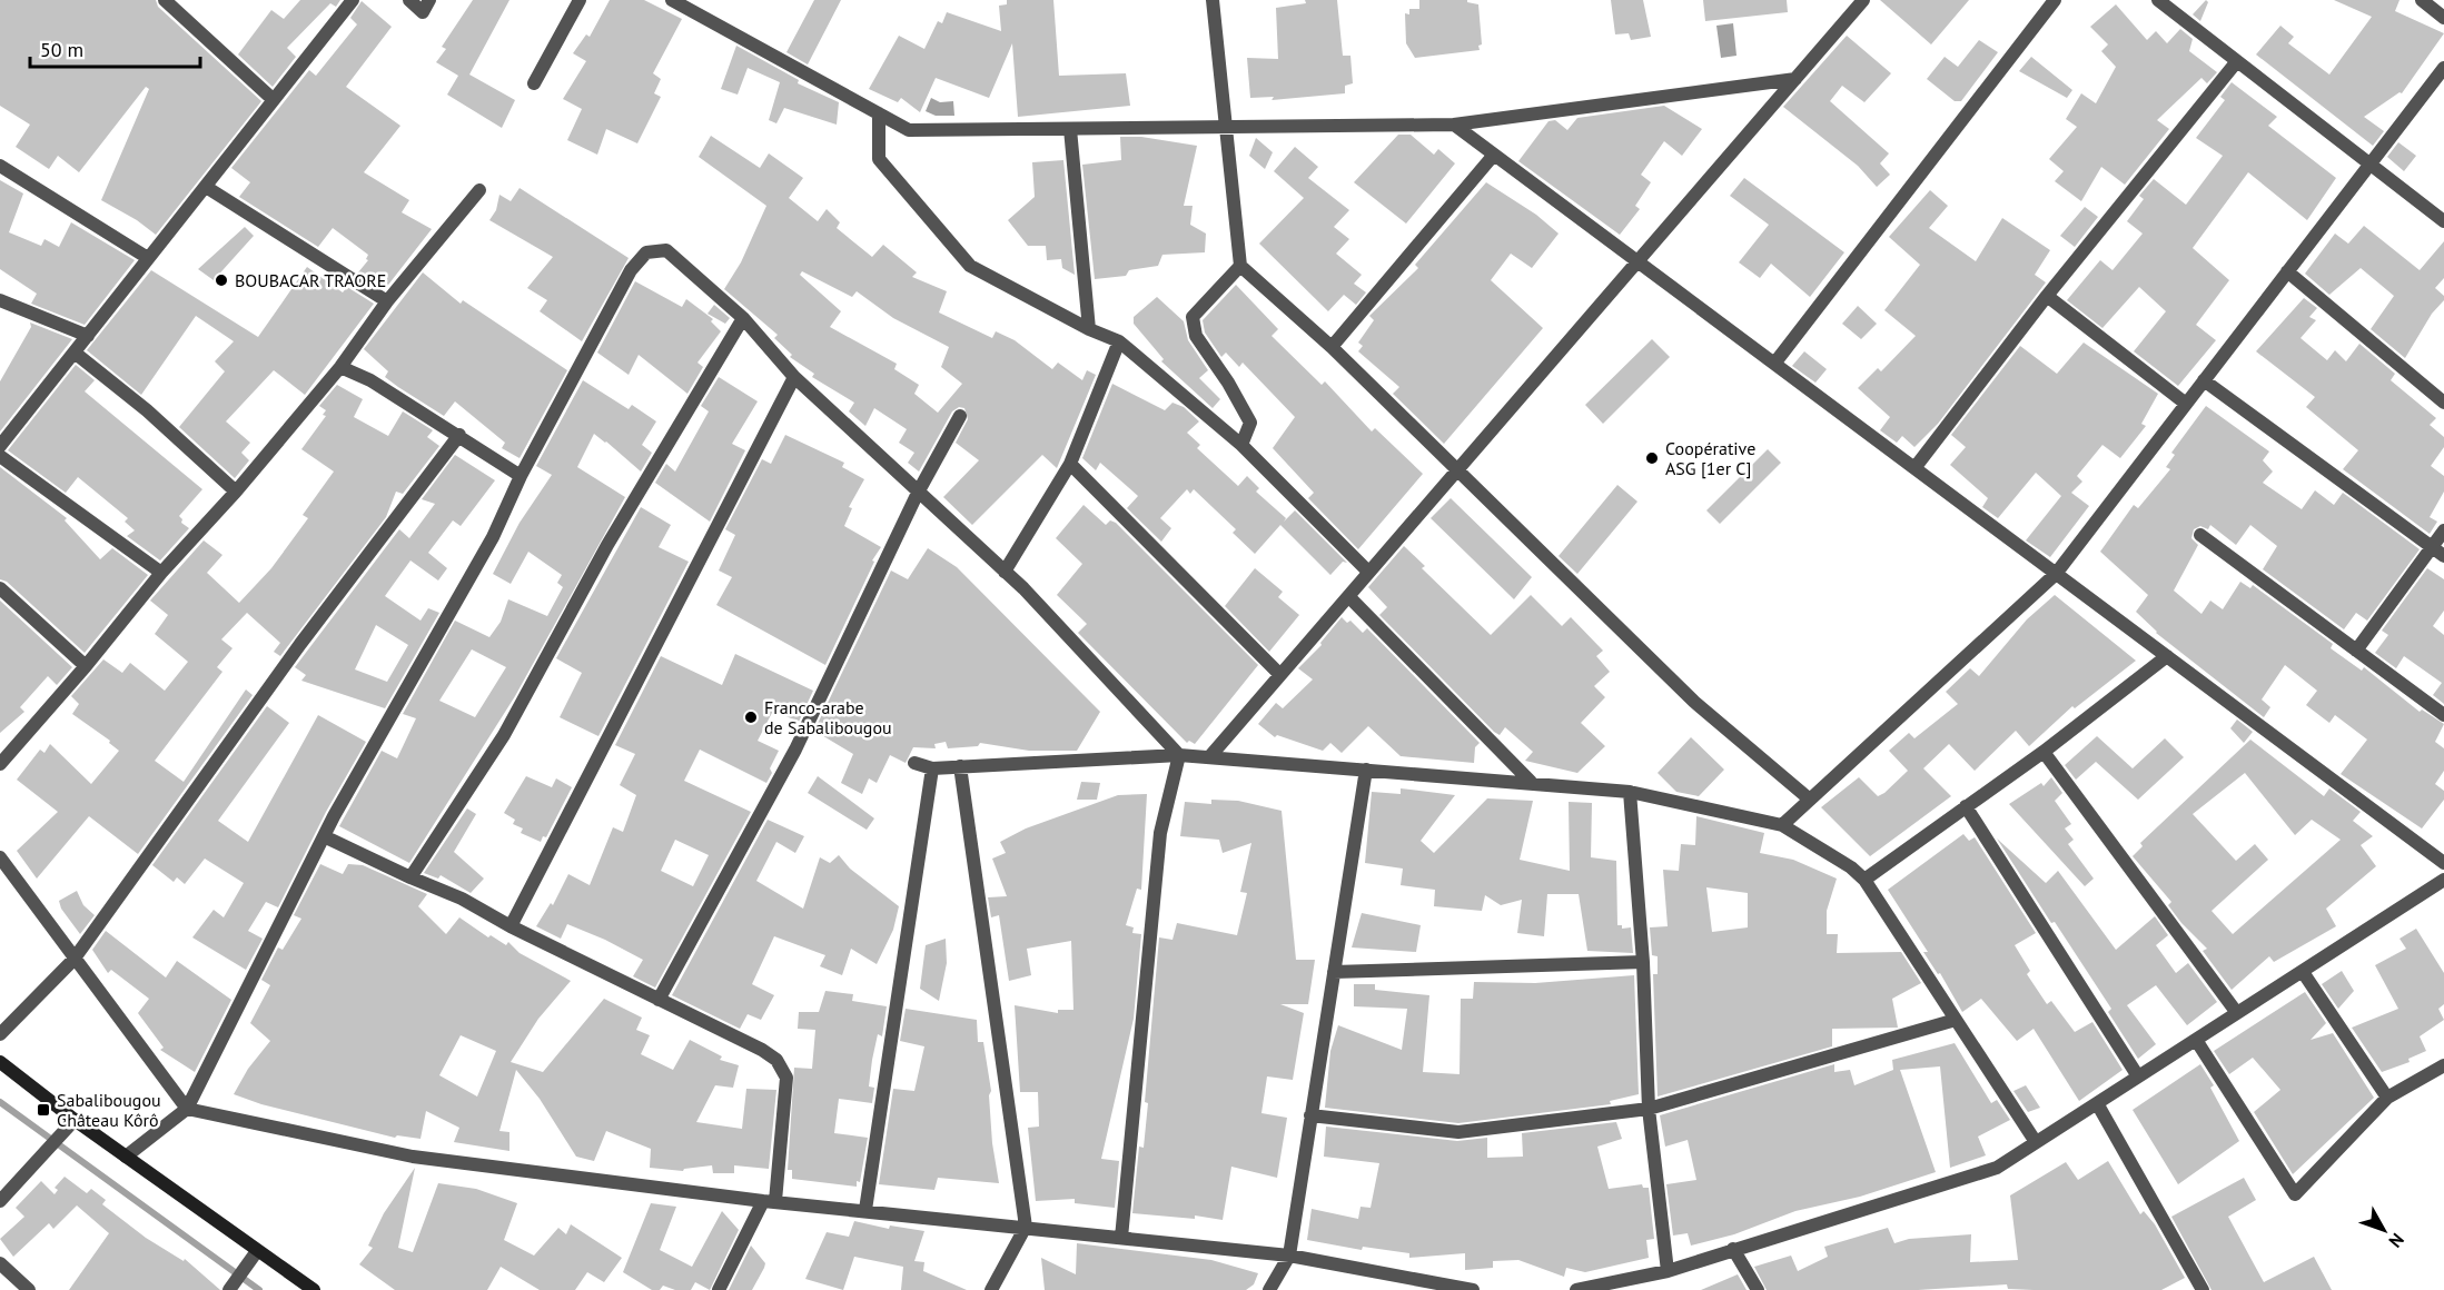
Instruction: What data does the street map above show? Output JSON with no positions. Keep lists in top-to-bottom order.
{
  "places": {
    "other": ["BOUBACAR TRAORE", "Coopérative ASG [1er C]", "Franco-arabe de Sabalibougou"],
    "transit": ["Sabalibougou Château Kôrô"]
  },
  "scale_bar": "50 m",
  "north": "bottom right"
}
